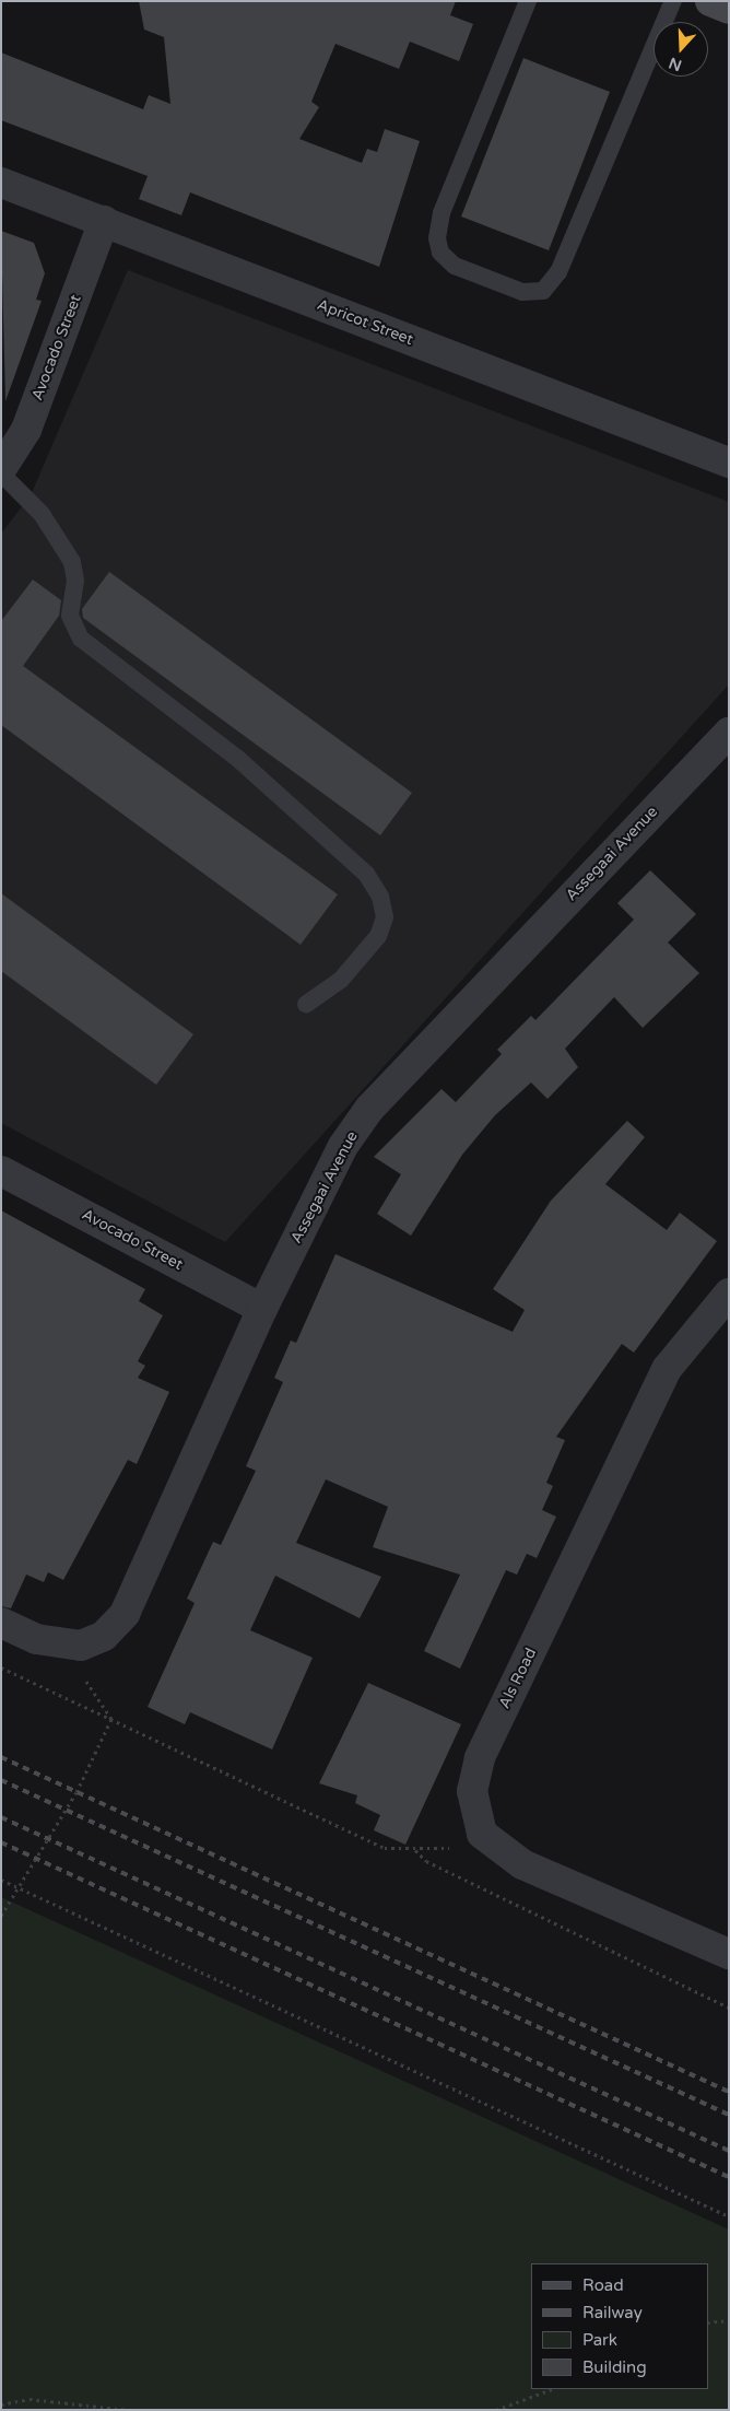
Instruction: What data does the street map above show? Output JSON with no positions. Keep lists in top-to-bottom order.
{
  "streets": {
    "street": [
      "Apricot Street",
      "Avocado Street",
      "Assegaai Avenue",
      "Als Road"
    ]
  },
  "crossings": [
    ["Apricot Street", "Avocado Street"],
    ["Avocado Street", "Assegaai Avenue"]
  ],
  "legend": [
    "Road",
    "Railway",
    "Park",
    "Building"
  ],
  "north": "bottom"
}
